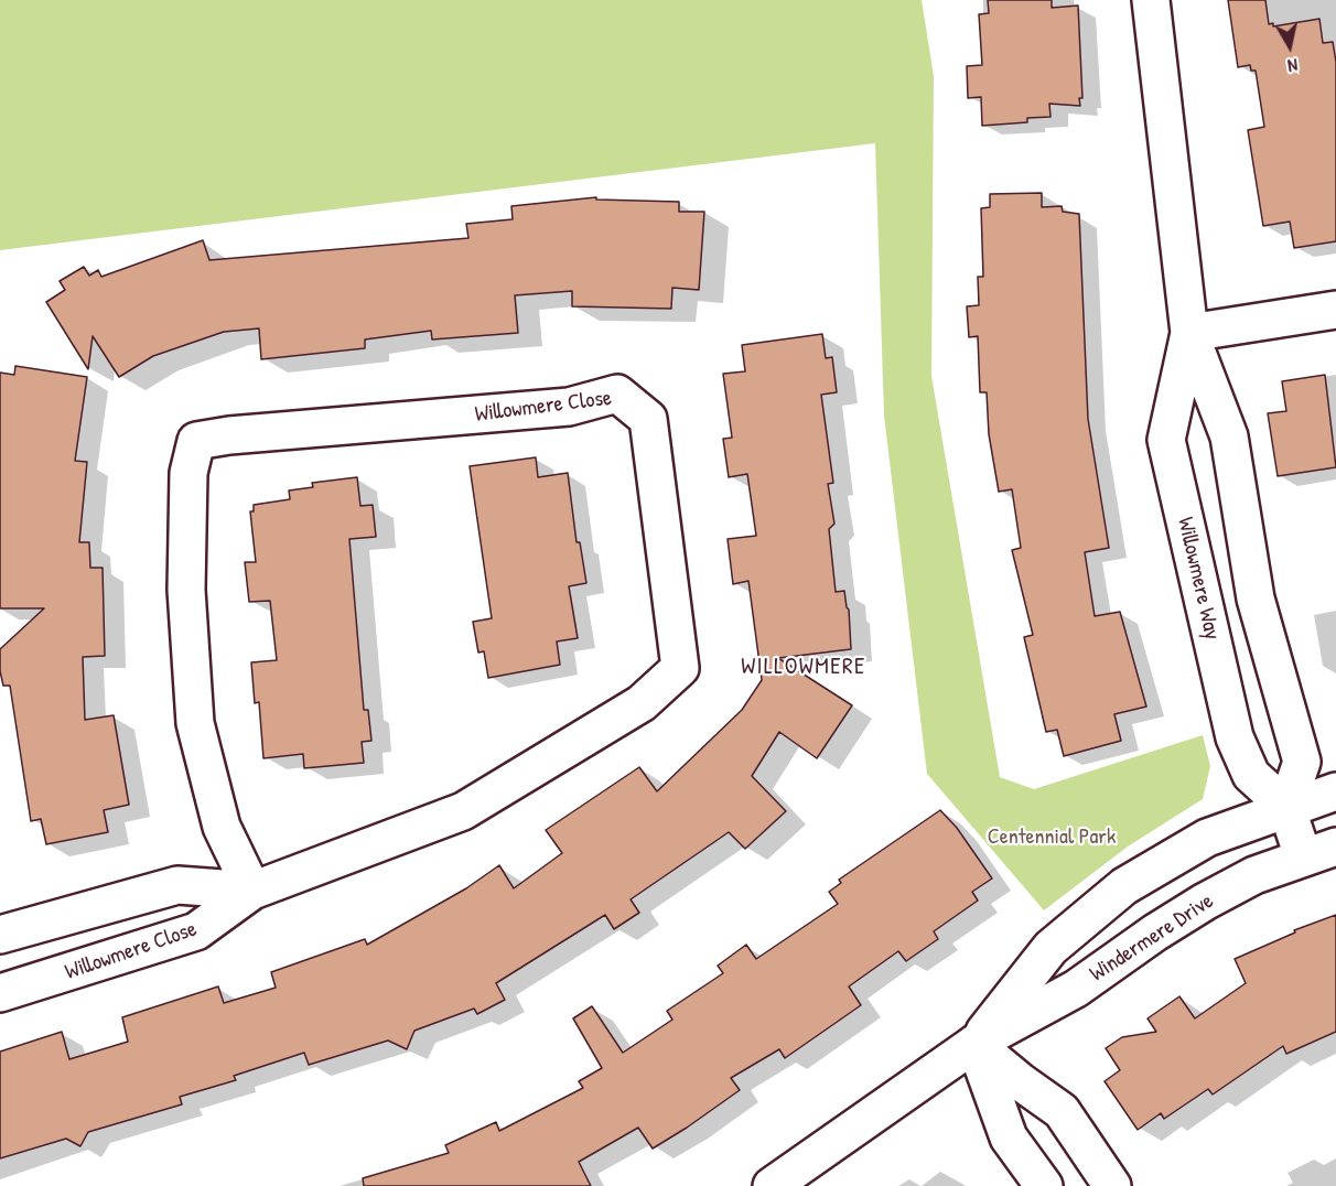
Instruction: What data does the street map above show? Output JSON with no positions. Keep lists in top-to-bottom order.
{
  "streets": {
    "street": ["Willowmere Close", "Willowmere Way", "Windermere Drive"]
  },
  "crossings": [
    ["Willowmere Way", "Windermere Drive"]
  ],
  "districts": ["WILLOWMERE"],
  "parks": ["Centennial Park"],
  "north": "bottom"
}
